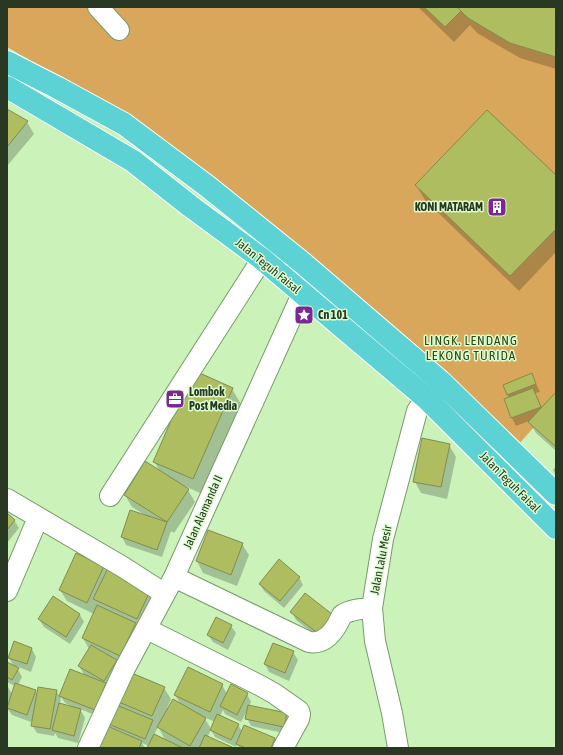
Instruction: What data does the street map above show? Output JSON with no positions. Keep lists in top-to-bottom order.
{
  "streets": {
    "highway": ["Jalan Teguh Faisal"],
    "street": ["Jalan Alamanda II", "Jalan Lalu Mesir"]
  },
  "crossings": [
    ["Jalan Teguh Faisal", "Jalan Alamanda II"],
    ["Jalan Teguh Faisal", "Jalan Lalu Mesir"]
  ],
  "districts": ["LINGK. LENDANG LEKONG TURIDA"],
  "places": {
    "building": ["KONI MATARAM"],
    "place": ["Cn 101"],
    "office": ["Lombok Post Media"]
  }
}
